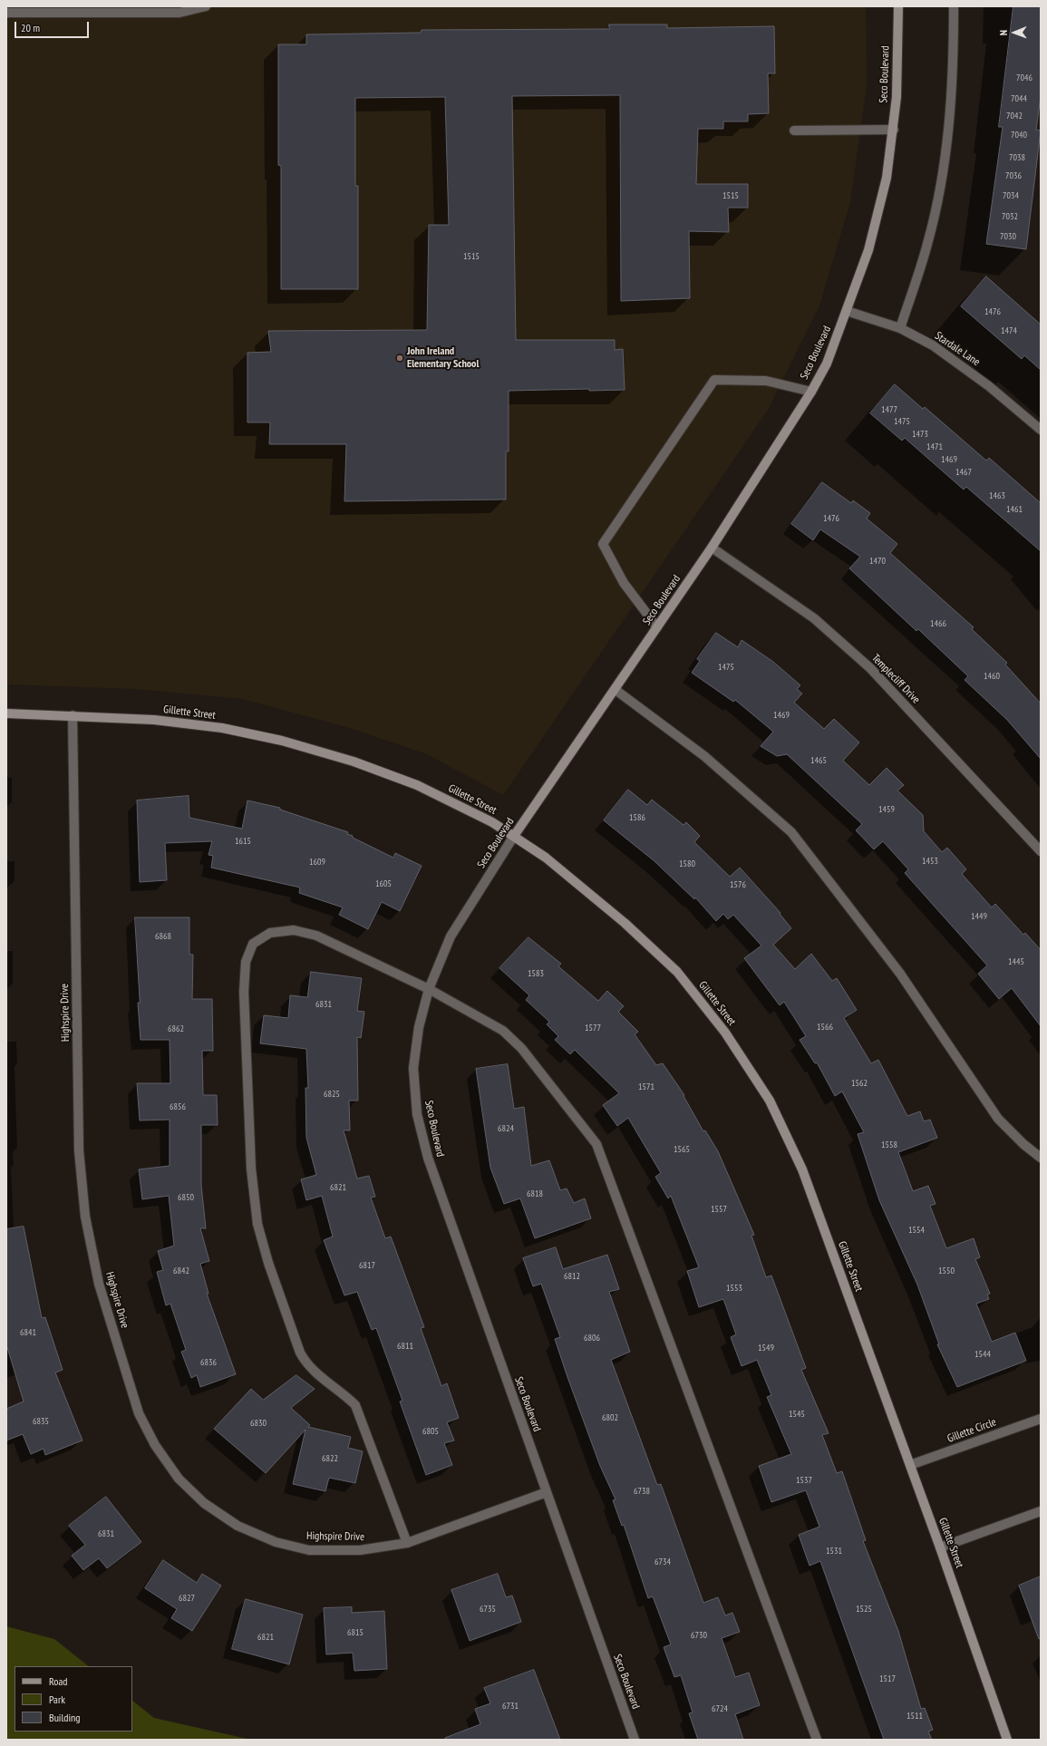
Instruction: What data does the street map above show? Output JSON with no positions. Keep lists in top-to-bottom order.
{
  "streets": {
    "street": [
      "Seco Boulevard",
      "Stardale Lane",
      "Templecliff Drive",
      "Gillette Street",
      "Highspire Drive",
      "Gillette Circle"
    ]
  },
  "crossings": [
    ["Seco Boulevard", "Stardale Lane"],
    ["Seco Boulevard", "Templecliff Drive"],
    ["Seco Boulevard", "Gillette Street"],
    ["Seco Boulevard", "Highspire Drive"],
    ["Gillette Street", "Highspire Drive"],
    ["Gillette Street", "Gillette Circle"]
  ],
  "places": ["John Ireland Elementary School"],
  "house_numbers": [
    "7046",
    "7044",
    "7042",
    "7040",
    "7038",
    "7036",
    "1515",
    "7034",
    "7032",
    "7030",
    "1515",
    "1476",
    "1474",
    "1477",
    "1475",
    "1473",
    "1471",
    "1469",
    "1467",
    "1463",
    "1461",
    "1476",
    "1470",
    "1466",
    "1475",
    "1460",
    "1469",
    "1465",
    "1459",
    "1586",
    "1615",
    "1453",
    "1609",
    "1580",
    "1605",
    "1576",
    "1449",
    "6868",
    "1445",
    "1583",
    "6831",
    "1566",
    "1577",
    "6862",
    "1562",
    "1571",
    "6825",
    "6856",
    "6824",
    "1558",
    "1565",
    "6821",
    "6818",
    "6850",
    "1557",
    "1554",
    "6817",
    "6842",
    "1550",
    "6812",
    "1553",
    "6841",
    "6806",
    "6811",
    "1549",
    "1544",
    "6836",
    "1545",
    "6802",
    "6835",
    "6830",
    "6805",
    "6822",
    "1537",
    "6738",
    "6831",
    "1531",
    "6734",
    "6827",
    "6735",
    "1525",
    "6815",
    "6730",
    "6821",
    "1517",
    "6731",
    "6724",
    "1511"
  ],
  "legend": ["Road", "Park", "Building"],
  "scale_bar": "20 m",
  "north": "left"
}
